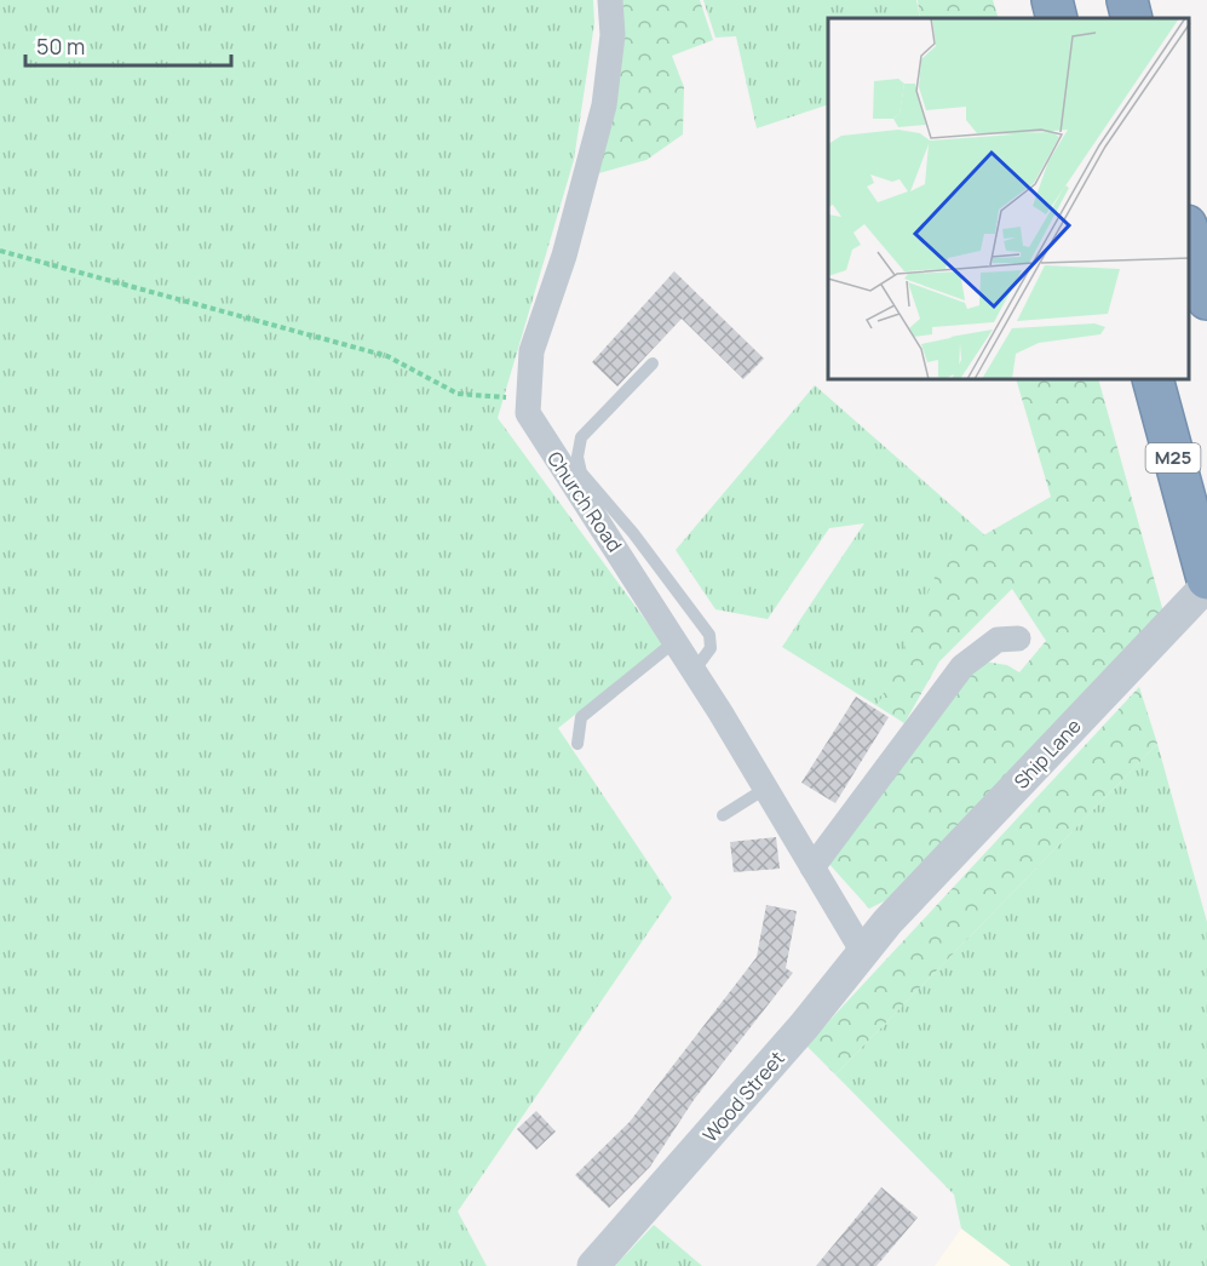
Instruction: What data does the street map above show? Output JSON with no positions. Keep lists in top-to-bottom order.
{
  "streets": {
    "highway": ["M25"],
    "street": ["Church Road", "Ship Lane", "Wood Street"]
  },
  "crossings": [
    ["Church Road", "Wood Street"],
    ["Ship Lane", "Wood Street"]
  ],
  "scale_bar": "50 m"
}
